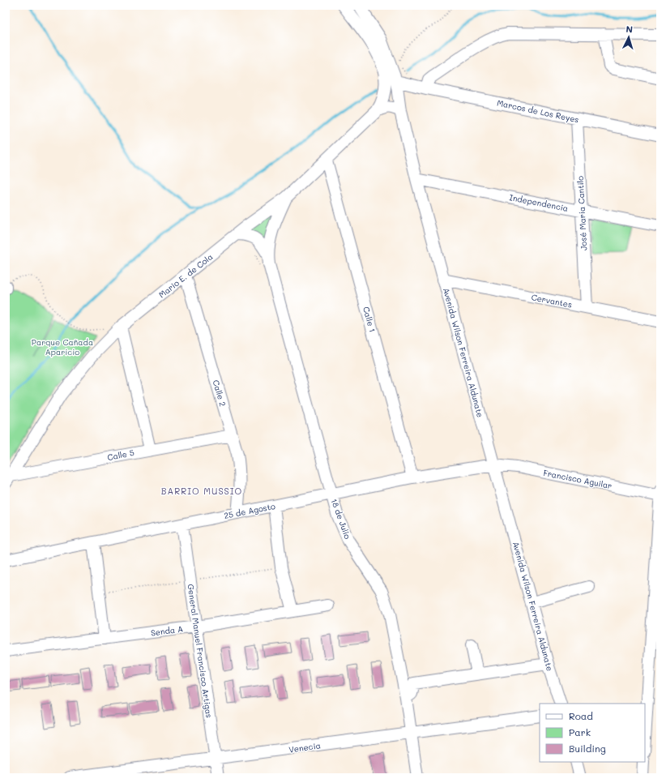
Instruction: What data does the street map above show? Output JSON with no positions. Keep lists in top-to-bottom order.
{
  "streets": {
    "street": [
      "Marcos de Los Reyes",
      "Independencia",
      "José María Cantilo",
      "Mario E. de Cola",
      "Cervantes",
      "Calle 1",
      "Avenida Wilson Ferreira Aldunate",
      "Calle 2",
      "Calle 5",
      "Francisco Aguilar",
      "25 de Agosto",
      "18 de Julio",
      "Senda A",
      "General Manuel Francisco Artigas",
      "Venecia"
    ]
  },
  "crossings": [
    ["Marcos de Los Reyes", "José María Cantilo"],
    ["Marcos de Los Reyes", "Avenida Wilson Ferreira Aldunate"],
    ["Independencia", "José María Cantilo"],
    ["Independencia", "Avenida Wilson Ferreira Aldunate"],
    ["José María Cantilo", "Cervantes"],
    ["Mario E. de Cola", "Calle 1"],
    ["Mario E. de Cola", "Calle 2"],
    ["Mario E. de Cola", "Calle 5"],
    ["Mario E. de Cola", "18 de Julio"],
    ["Cervantes", "Avenida Wilson Ferreira Aldunate"],
    ["Calle 1", "25 de Agosto"],
    ["Avenida Wilson Ferreira Aldunate", "Francisco Aguilar"],
    ["Avenida Wilson Ferreira Aldunate", "25 de Agosto"],
    ["Calle 2", "Calle 5"],
    ["Calle 2", "25 de Agosto"],
    ["Francisco Aguilar", "25 de Agosto"],
    ["25 de Agosto", "18 de Julio"],
    ["25 de Agosto", "General Manuel Francisco Artigas"],
    ["18 de Julio", "Venecia"],
    ["Senda A", "General Manuel Francisco Artigas"],
    ["General Manuel Francisco Artigas", "Venecia"]
  ],
  "districts": ["BARRIO MUSSIO"],
  "parks": ["Parque Cañada Aparicio"],
  "legend": ["Road", "Park", "Building"],
  "north": "top"
}
